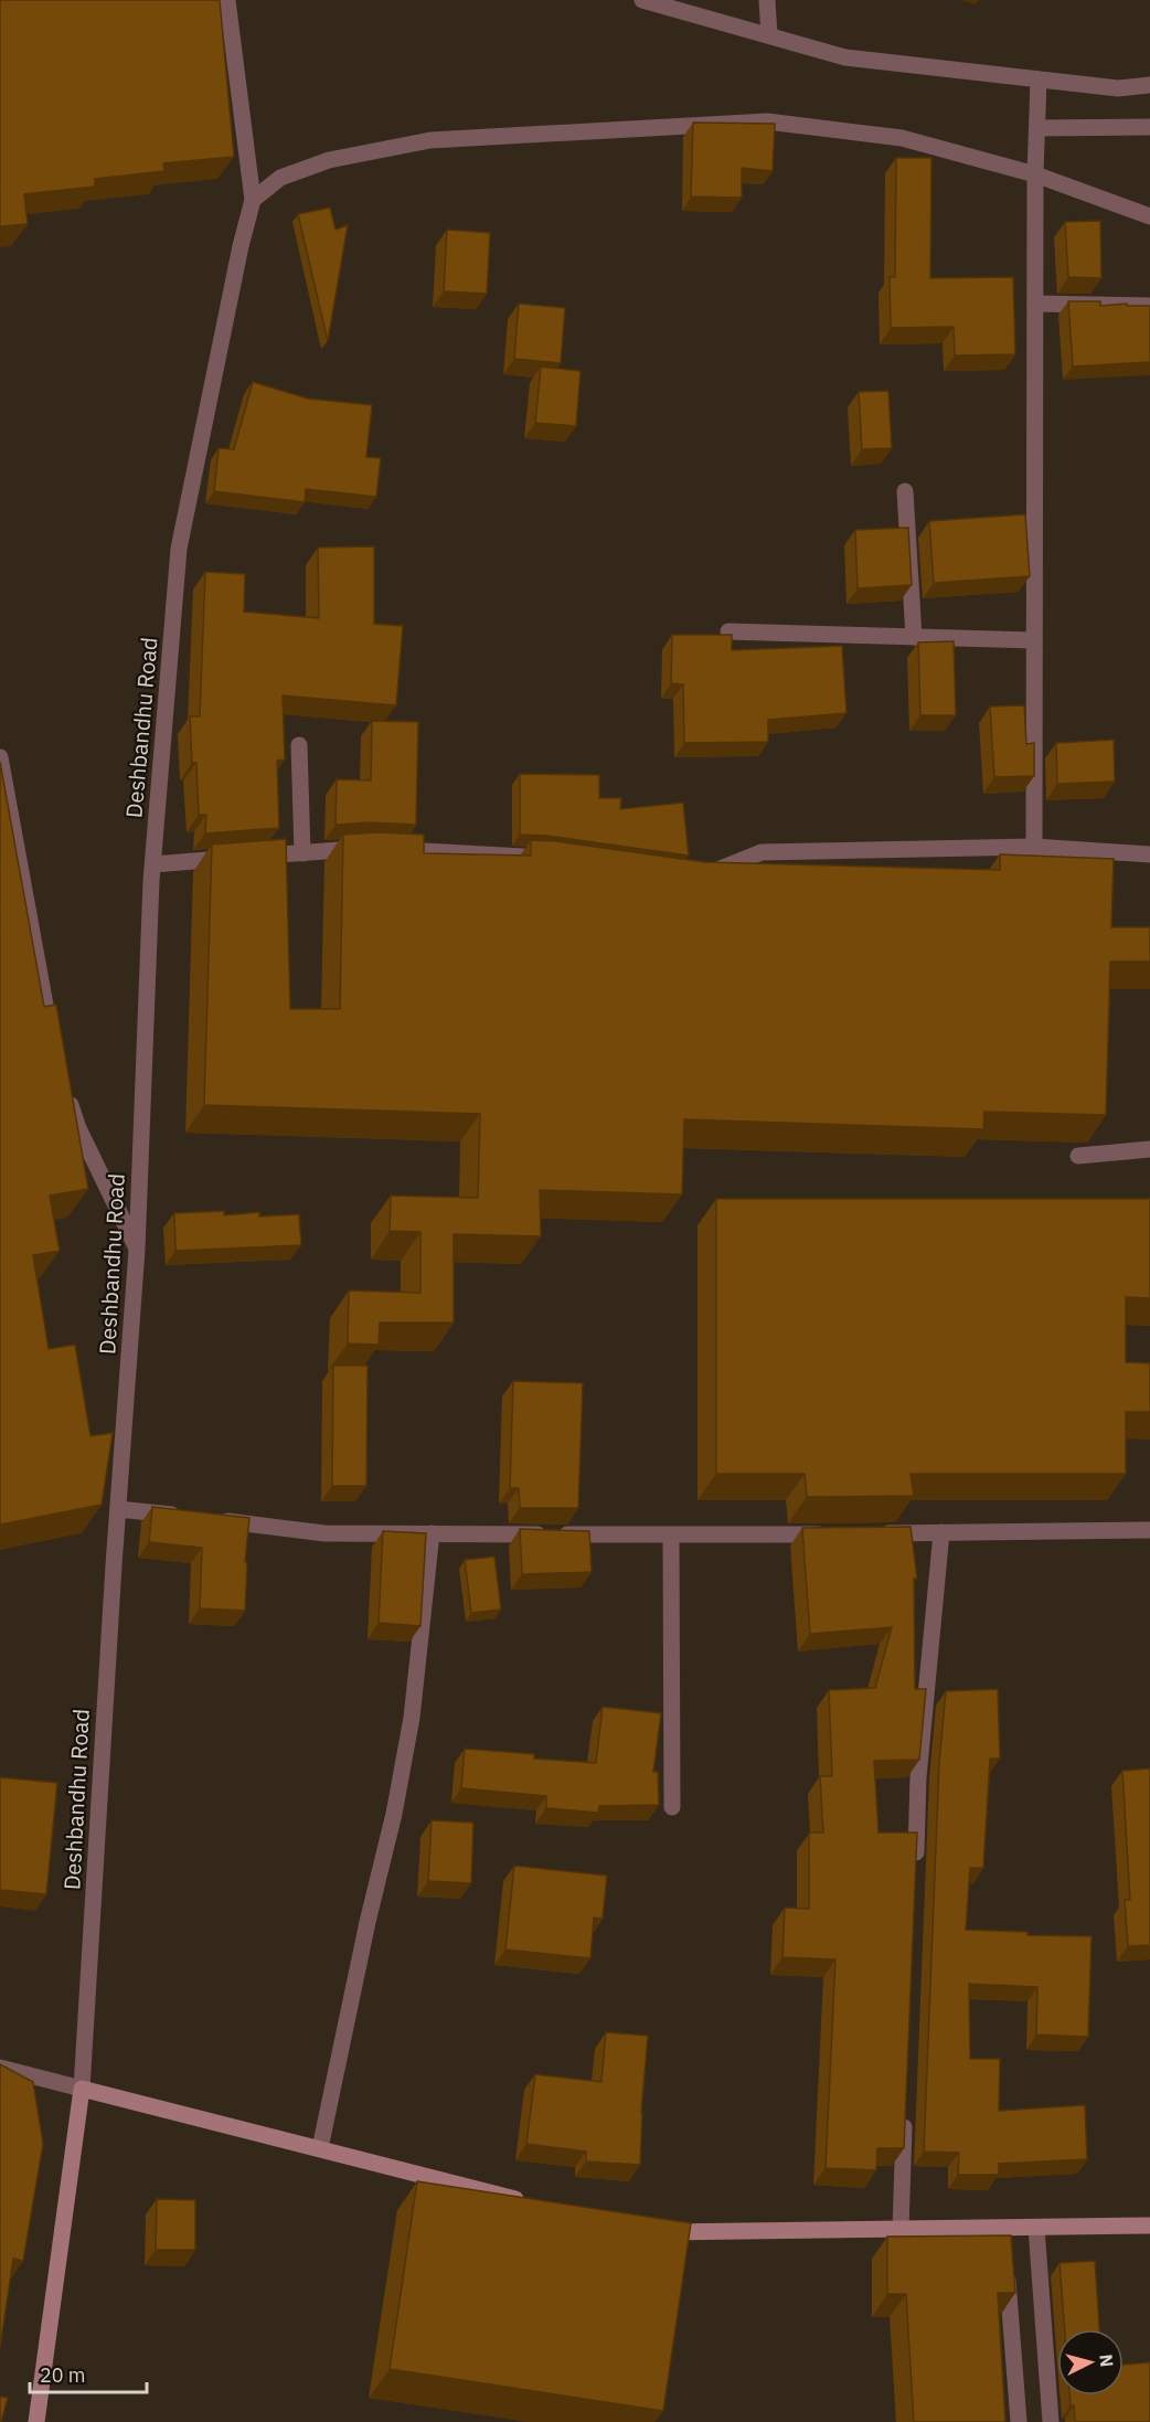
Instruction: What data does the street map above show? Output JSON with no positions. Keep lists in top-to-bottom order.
{
  "streets": {
    "street": ["Deshbandhu Road"]
  },
  "scale_bar": "20 m",
  "north": "right"
}
